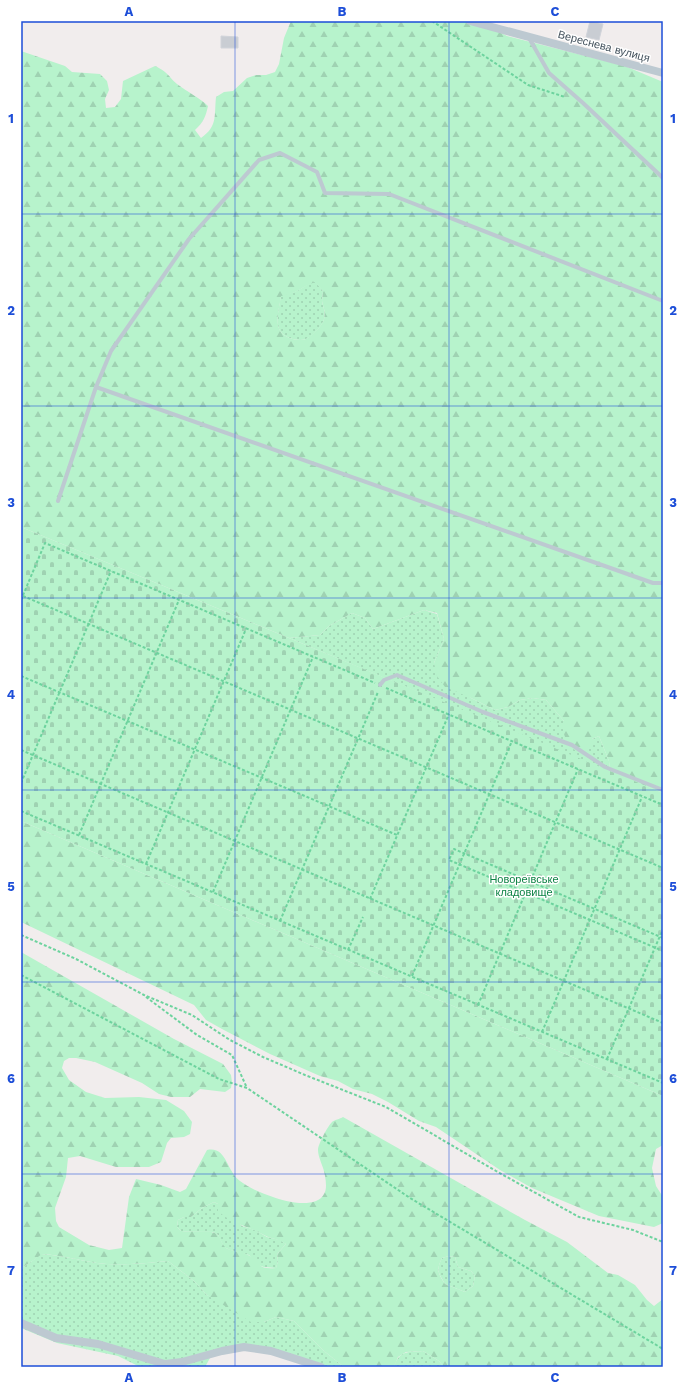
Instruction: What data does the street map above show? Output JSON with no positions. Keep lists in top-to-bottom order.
{
  "streets": {
    "street": ["Вереснева вулиця"]
  },
  "parks": ["Новореївське кладовище"],
  "grid": {
    "columns": ["A", "B", "C"],
    "rows": [
      "1",
      "2",
      "3",
      "4",
      "5",
      "6",
      "7"
    ]
  }
}
